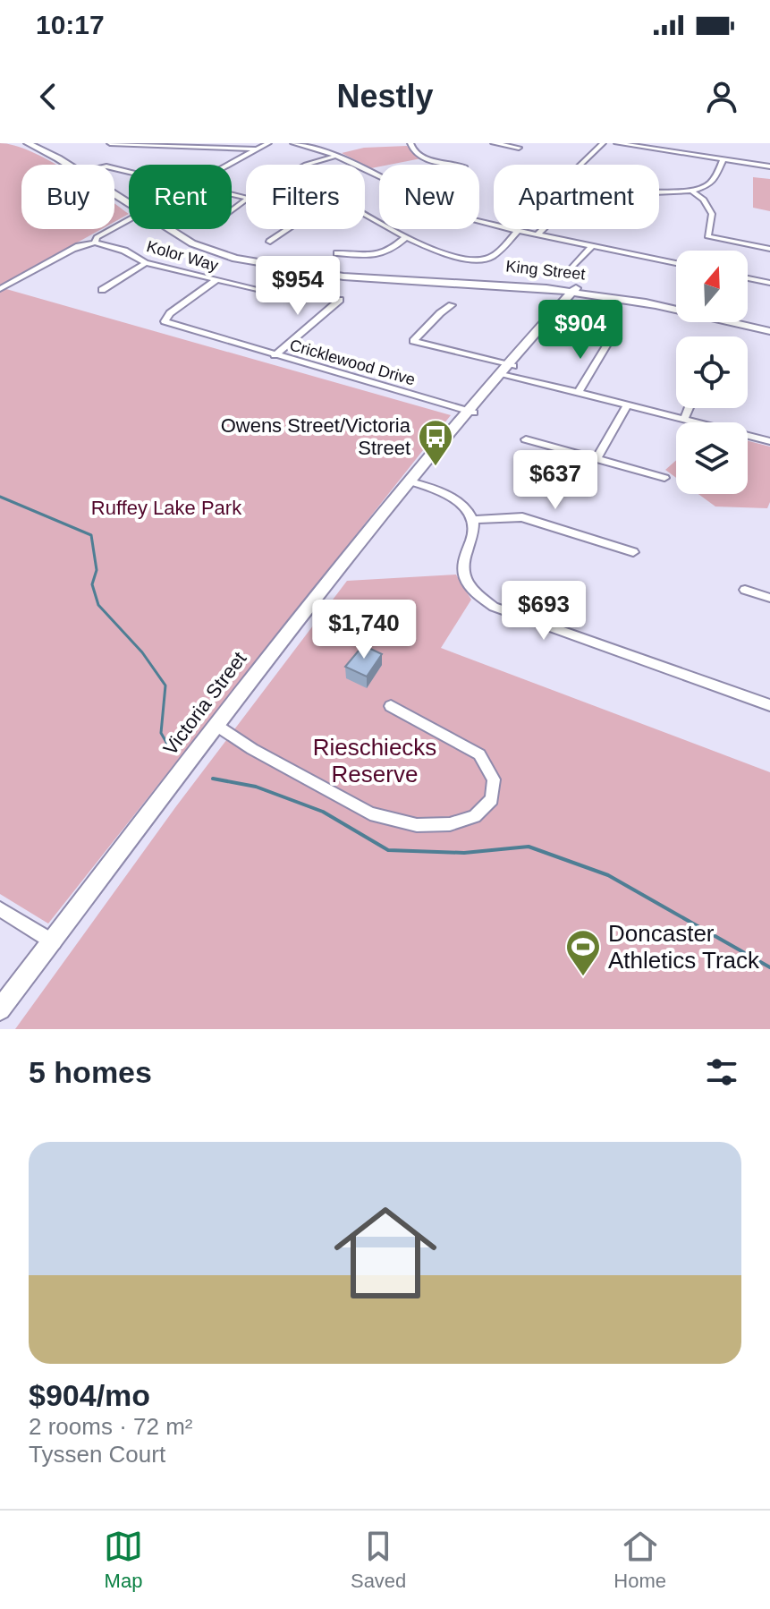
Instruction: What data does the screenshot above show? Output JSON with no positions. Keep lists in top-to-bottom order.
{
  "streets": {
    "main road": ["King Street", "Victoria Street"],
    "street": ["Kolor Way", "Cricklewood Drive"]
  },
  "crossings": [
    ["Kolor Way", "Cricklewood Drive"],
    ["King Street", "Victoria Street"],
    ["Cricklewood Drive", "Victoria Street"]
  ],
  "parks": ["Ruffey Lake Park", "Rieschiecks Reserve"],
  "places": {
    "bus stop": ["Owens Street/Victoria Street"],
    "sports": ["Doncaster Athletics Track"]
  },
  "north": "top",
  "page": {
    "status": "10:17",
    "header": "Nestly",
    "chip": [
      "Buy",
      "Rent",
      "Filters",
      "New",
      "Apartment"
    ],
    "price": [
      "$954",
      "$904",
      "$637",
      "$693",
      "$1,740"
    ],
    "heading": "5 homes",
    "list": [
      {
        "name": "$904/mo",
        "note": "2 rooms · 72 m² · Tyssen Court"
      }
    ],
    "tabs": ["Map", "Saved", "Home"]
  }
}
